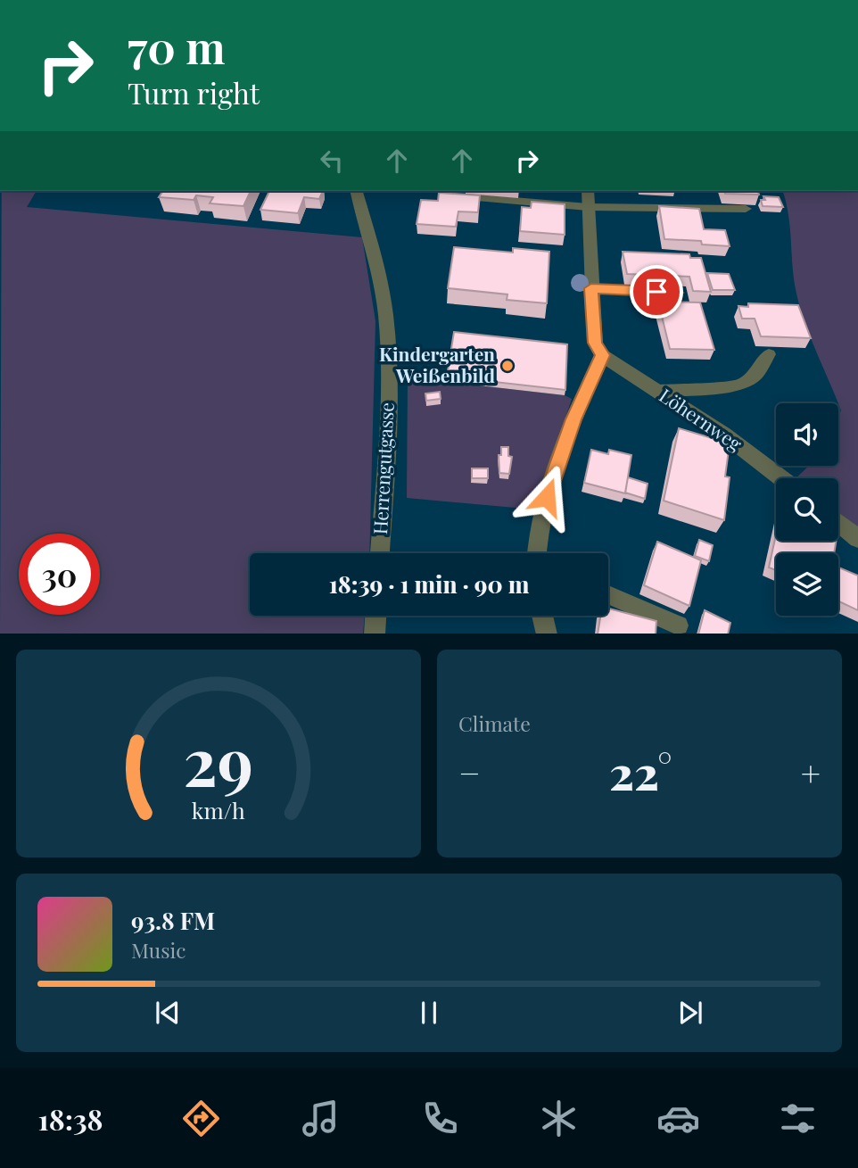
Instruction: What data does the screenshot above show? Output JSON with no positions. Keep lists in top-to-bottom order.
{
  "streets": {
    "street": ["Löhernweg", "Herrengutgasse"]
  },
  "places": ["Kindergarten Weißenbild"],
  "page": {
    "turn": ["70 m", "Turn right"],
    "limit": "30",
    "trip": "18:39 · 1 min · 90 m",
    "tile": "Climate",
    "heat": ["−", "22°", "+"],
    "song": ["93.8 FM", "Music"],
    "tabs": "18:38",
    "gauge": ["29", "km/h"]
  }
}
